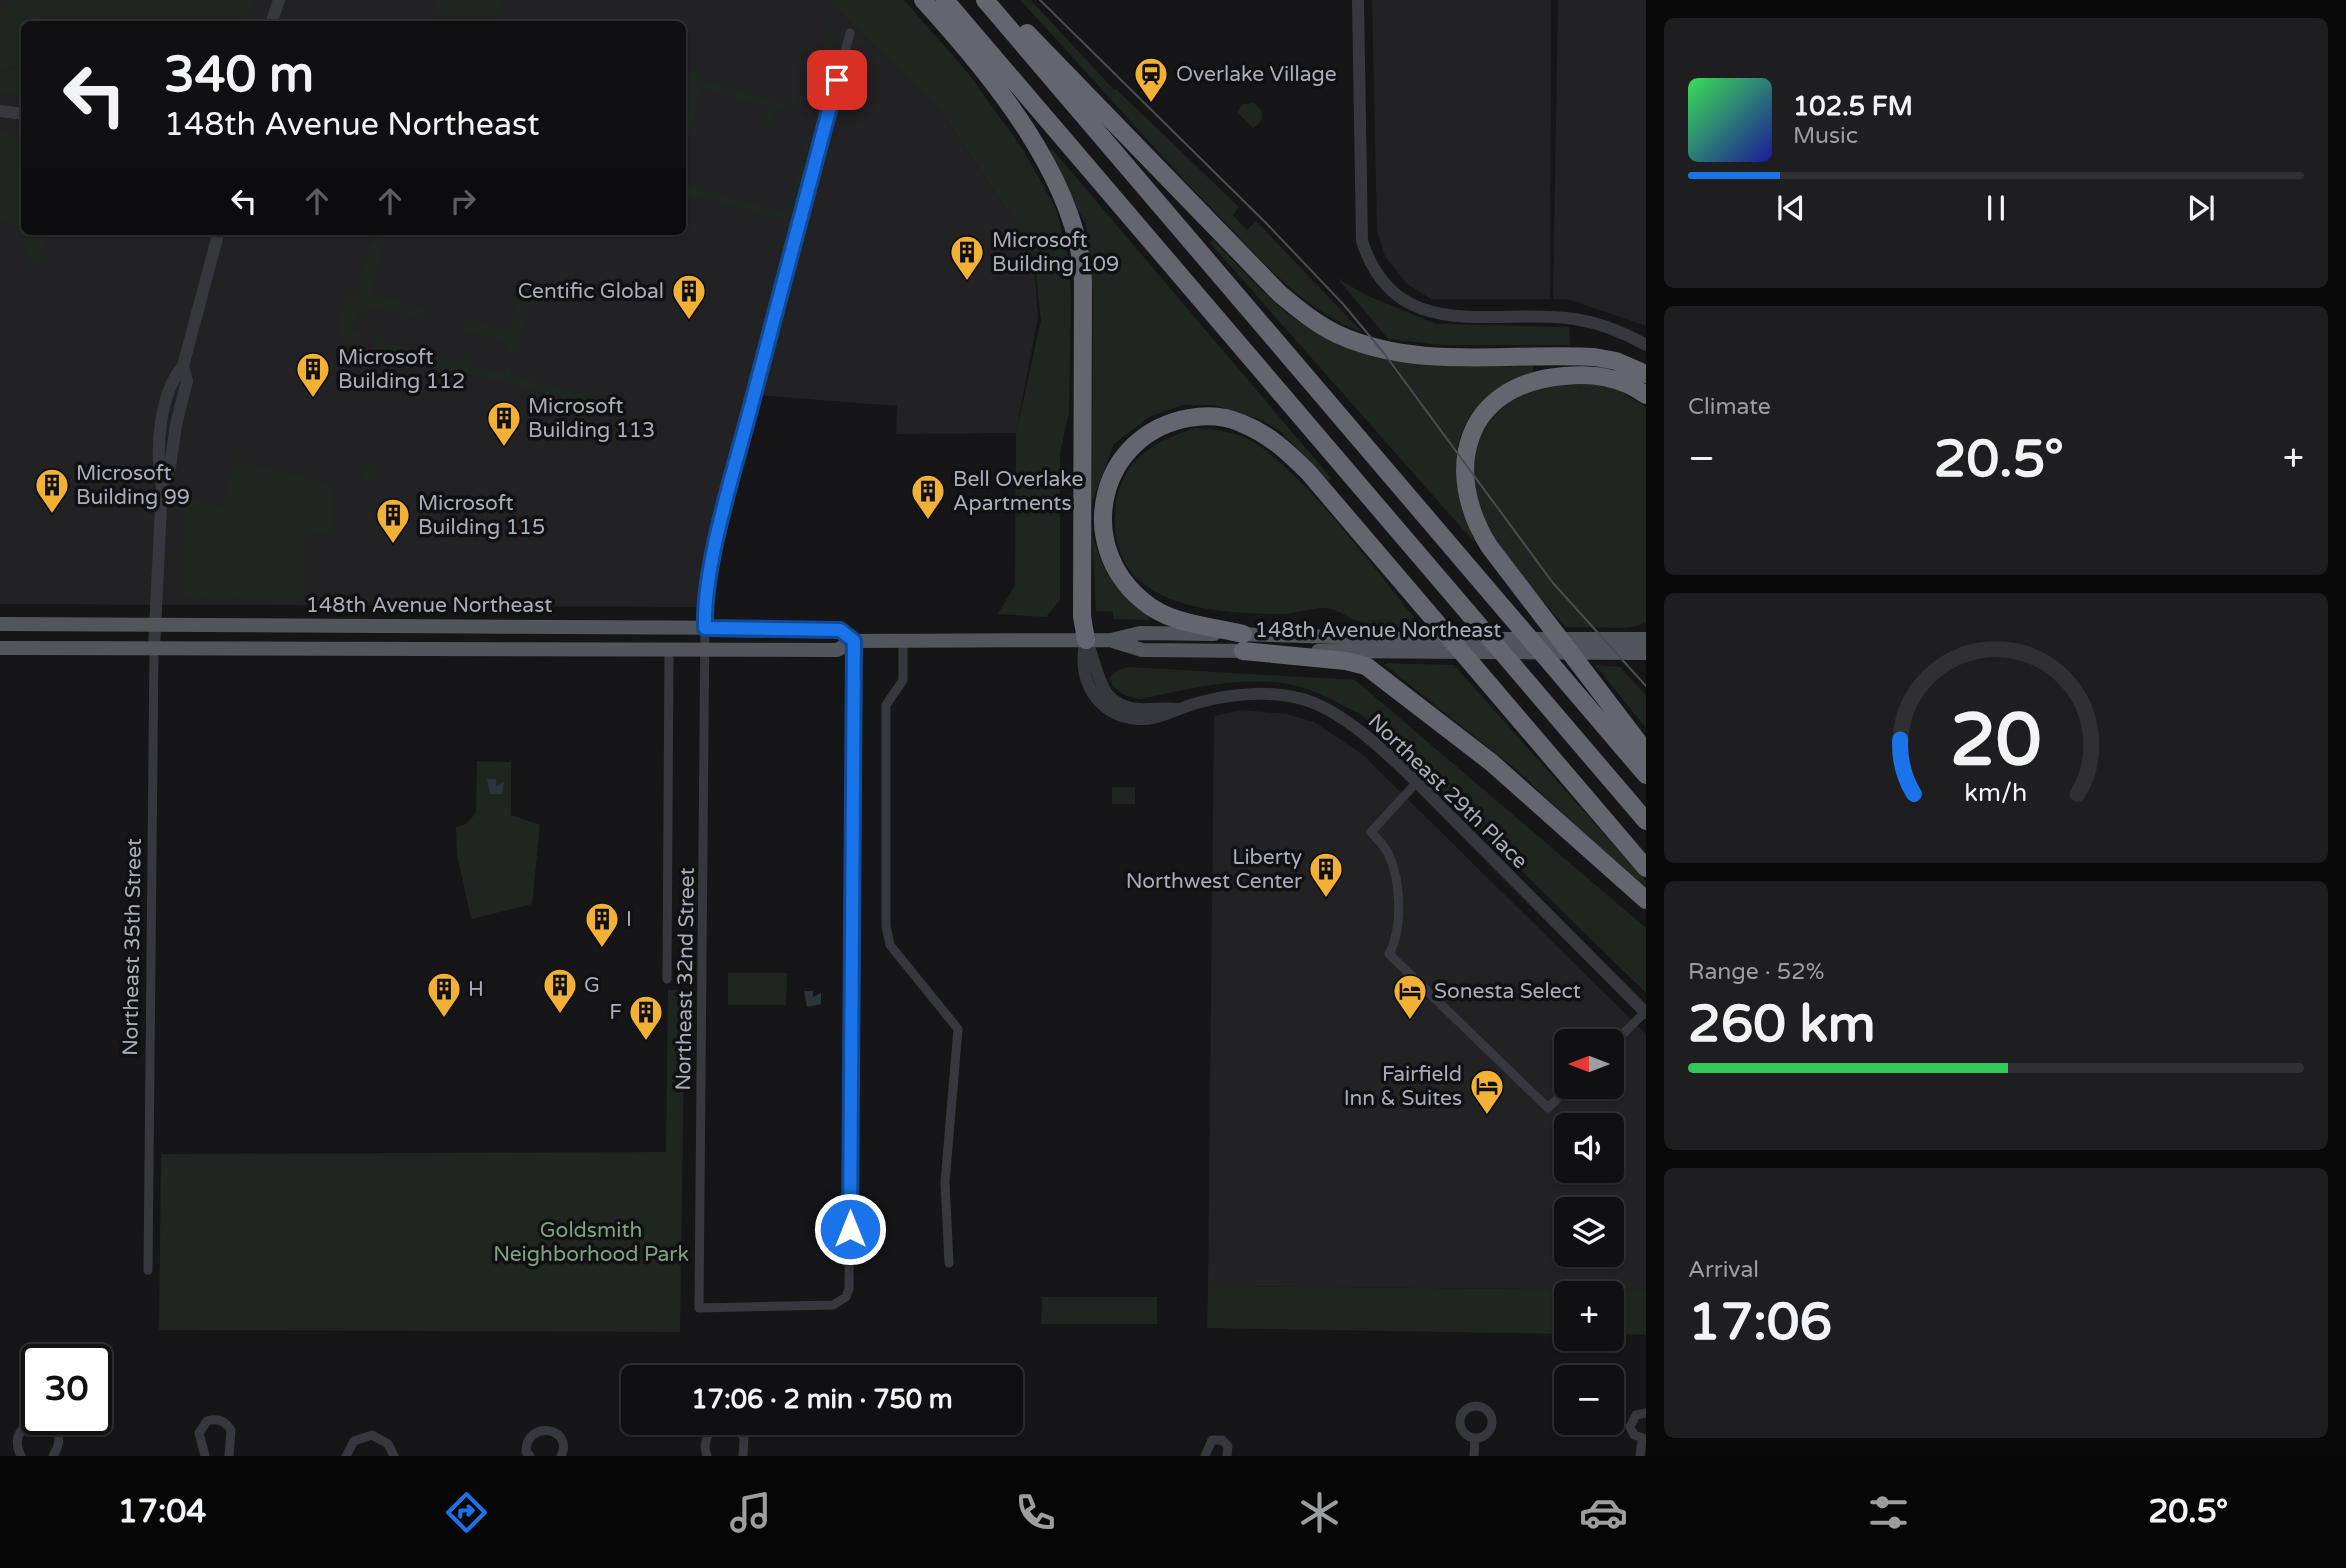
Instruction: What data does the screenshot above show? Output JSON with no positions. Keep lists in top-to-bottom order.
{
  "streets": {
    "main road": ["148th Avenue Northeast"],
    "street": ["Northeast 29th Place", "Northeast 35th Street", "Northeast 32nd Street"]
  },
  "crossings": [
    ["148th Avenue Northeast", "Northeast 29th Place"],
    ["148th Avenue Northeast", "Northeast 35th Street"],
    ["148th Avenue Northeast", "Northeast 32nd Street"]
  ],
  "parks": ["Goldsmith Neighborhood Park"],
  "places": {
    "station": ["Overlake Village"],
    "building": [
      "Microsoft Building 109",
      "Centific Global",
      "Microsoft Building 112",
      "Microsoft Building 113",
      "Microsoft Building 99",
      "Bell Overlake Apartments",
      "Microsoft Building 115",
      "Liberty Northwest Center",
      "I",
      "G",
      "H",
      "F"
    ],
    "hotel": ["Sonesta Select", "Fairfield Inn & Suites"]
  },
  "north": "left",
  "page": {
    "turn": ["340 m", "148th Avenue Northeast"],
    "song": ["102.5 FM", "Music"],
    "tile": [
      "Climate",
      ["Range · 52%", "260 km"],
      ["Arrival", "17:06"]
    ],
    "heat": ["−", "20.5°", "+"],
    "map_buttons": ["+", "−"],
    "limit": "30",
    "trip": "17:06 · 2 min · 750 m",
    "tabs": ["17:04", "20.5°"],
    "gauge": ["20", "km/h"]
  }
}
